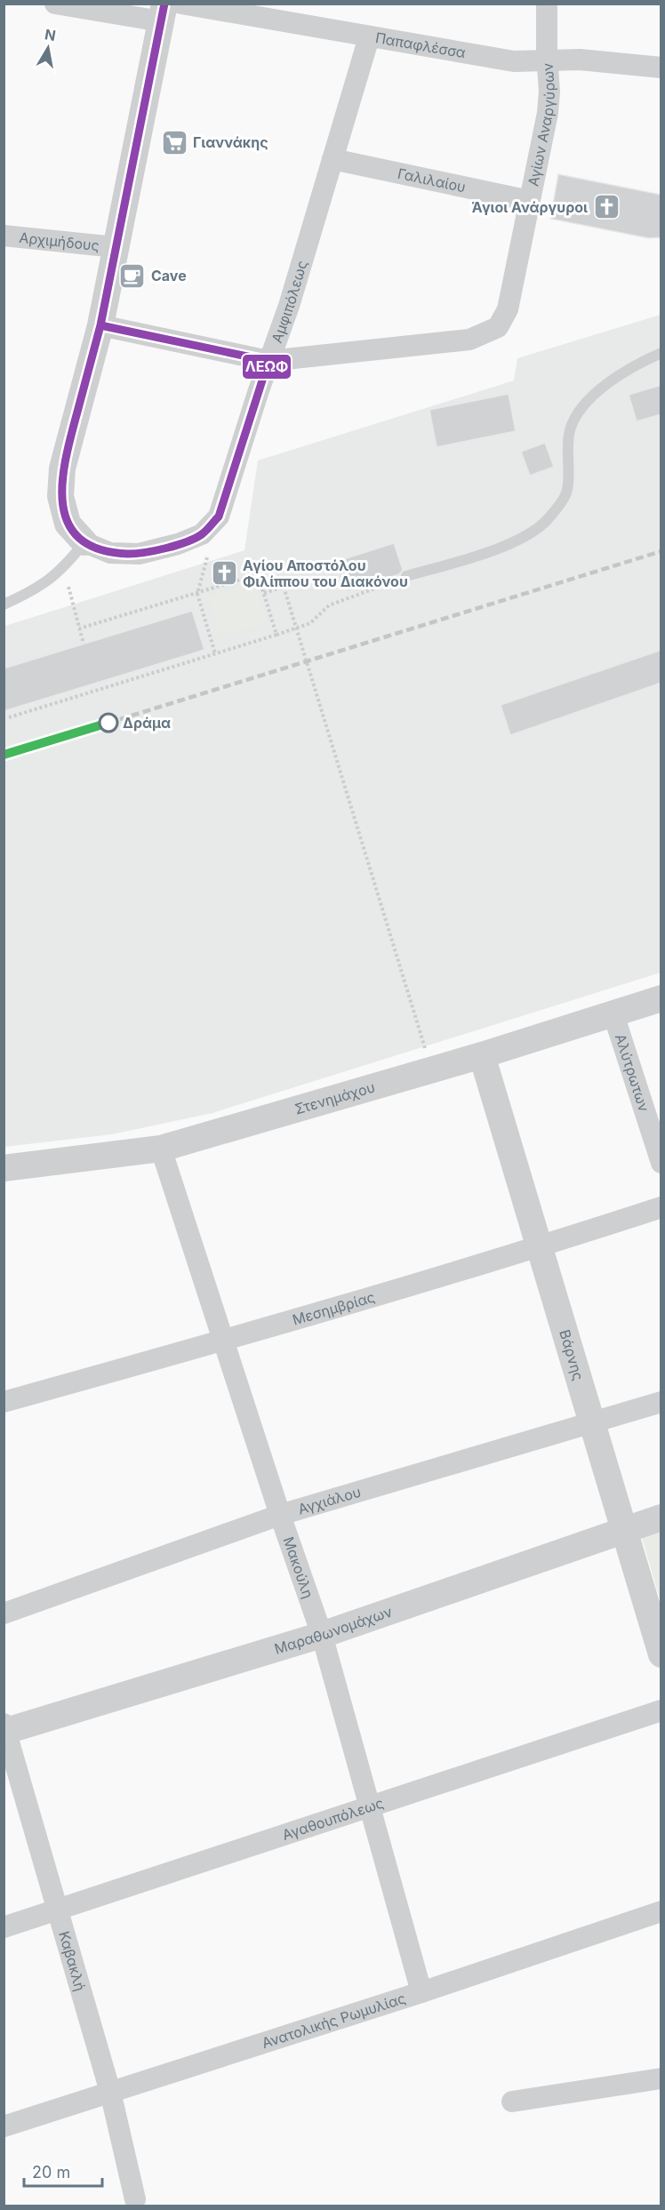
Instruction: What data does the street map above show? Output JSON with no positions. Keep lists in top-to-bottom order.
{
  "streets": {
    "street": [
      "Παπαφλέσσα",
      "Αγίων Αναργύρων",
      "Γαλιλαίου",
      "Αρχιμήδους",
      "Αμφιπόλεως",
      "Αλύτρωτων",
      "Στενημάχου",
      "Μεσημβρίας",
      "Βάρνης",
      "Αγχιάλου",
      "Μακούλη",
      "Μαραθωνομάχων",
      "Αγαθουπόλεως",
      "Καβακλή",
      "Ανατολικής Ρωμυλίας"
    ]
  },
  "crossings": [
    ["Παπαφλέσσα", "Αγίων Αναργύρων"],
    ["Παπαφλέσσα", "Αμφιπόλεως"],
    ["Αγίων Αναργύρων", "Γαλιλαίου"],
    ["Αγίων Αναργύρων", "Αμφιπόλεως"],
    ["Γαλιλαίου", "Αμφιπόλεως"],
    ["Αλύτρωτων", "Στενημάχου"],
    ["Στενημάχου", "Βάρνης"],
    ["Στενημάχου", "Μακούλη"],
    ["Μεσημβρίας", "Βάρνης"],
    ["Μεσημβρίας", "Μακούλη"],
    ["Βάρνης", "Αγχιάλου"],
    ["Βάρνης", "Μαραθωνομάχων"],
    ["Αγχιάλου", "Μακούλη"],
    ["Μακούλη", "Μαραθωνομάχων"],
    ["Μακούλη", "Αγαθουπόλεως"],
    ["Μακούλη", "Ανατολικής Ρωμυλίας"],
    ["Μαραθωνομάχων", "Καβακλή"],
    ["Αγαθουπόλεως", "Καβακλή"],
    ["Καβακλή", "Ανατολικής Ρωμυλίας"]
  ],
  "places": {
    "supermarket": ["Γιαννάκης"],
    "church": ["Άγιοι Ανάργυροι", "Αγίου Αποστόλου Φιλίππου του Διακόνου"],
    "cafe": ["Cave"],
    "other": ["Δράμα"]
  },
  "lines": ["transit line ΛΕΩΦ"],
  "scale_bar": "20 m",
  "north": "top"
}
